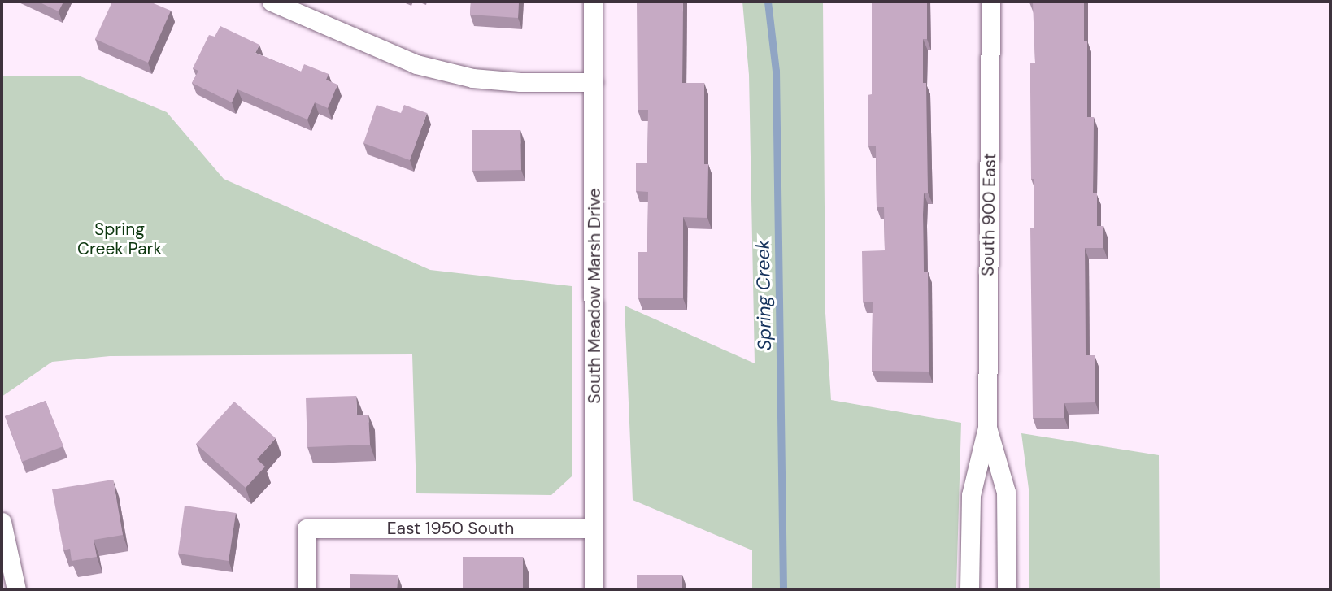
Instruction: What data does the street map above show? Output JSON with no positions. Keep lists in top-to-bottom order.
{
  "streets": {
    "street": ["South 900 East", "South Meadow Marsh Drive", "East 1950 South"]
  },
  "crossings": [
    ["South Meadow Marsh Drive", "East 1950 South"]
  ],
  "water": ["Spring Creek"],
  "parks": ["Spring Creek Park"]
}
